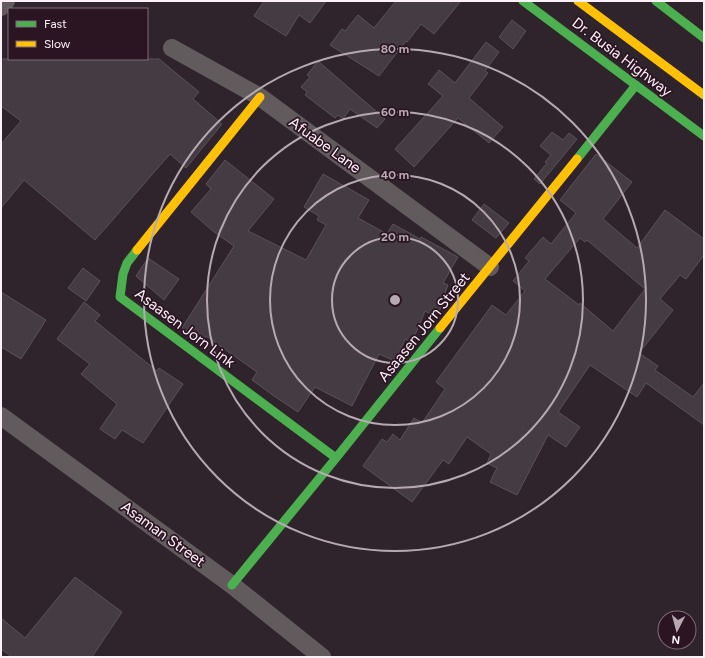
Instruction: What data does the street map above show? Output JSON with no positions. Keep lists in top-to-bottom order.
{
  "streets": {
    "main road": ["Dr. Busia Highway", "Asaasen Jorn Street", "Asaasen Jorn Link"],
    "street": ["Afuabe Lane", "Asaman Street"]
  },
  "crossings": [
    ["Dr. Busia Highway", "Asaasen Jorn Street"],
    ["Afuabe Lane", "Asaasen Jorn Street"],
    ["Afuabe Lane", "Asaasen Jorn Link"],
    ["Asaasen Jorn Street", "Asaasen Jorn Link"],
    ["Asaasen Jorn Street", "Asaman Street"]
  ],
  "legend": ["Fast", "Slow"],
  "north": "bottom",
  "rings": [
    "80 m",
    "60 m",
    "40 m",
    "20 m"
  ]
}
